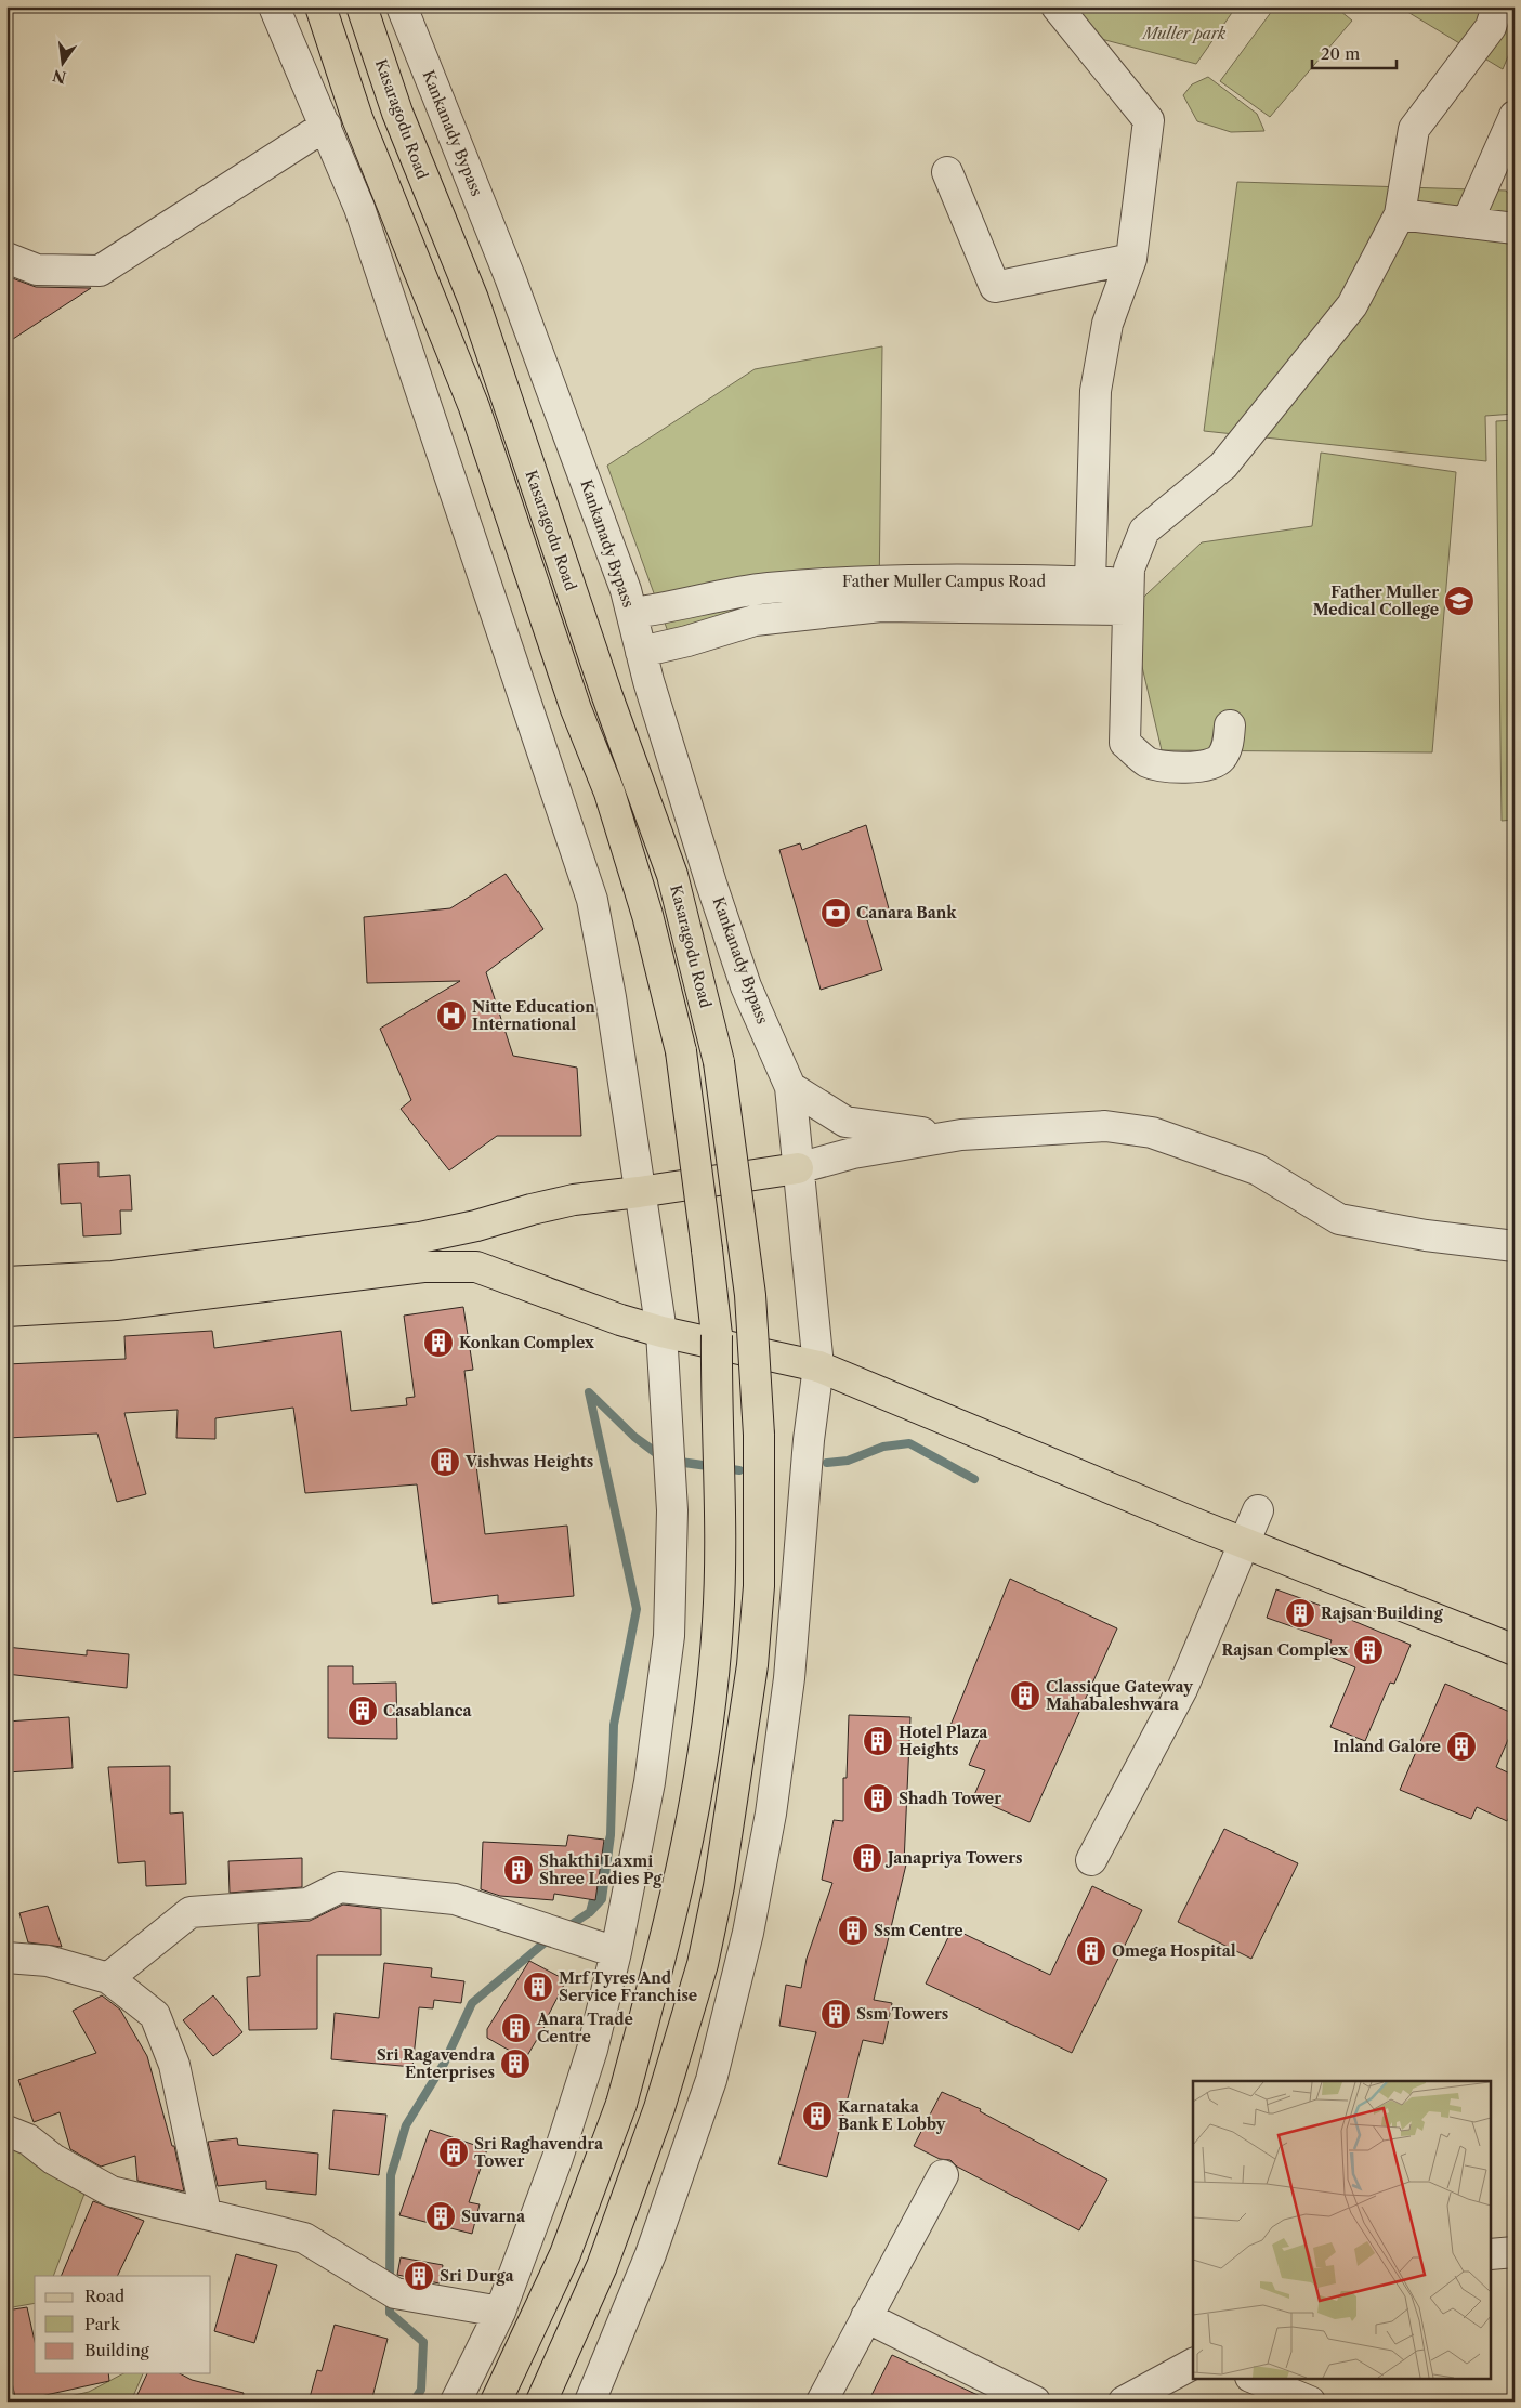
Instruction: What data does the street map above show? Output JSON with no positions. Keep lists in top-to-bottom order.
{
  "streets": {
    "main road": ["Kasaragodu Road"],
    "street": ["Kankanady Bypass", "Father Muller Campus Road"]
  },
  "crossings": [
    ["Kankanady Bypass", "Father Muller Campus Road"]
  ],
  "parks": ["Muller park"],
  "places": {
    "school or university": ["Father Muller Medical College"],
    "bank": ["Canara Bank"],
    "hospital": ["Nitte Education International"],
    "building": [
      "Konkan Complex",
      "Vishwas Heights",
      "Rajsan Building",
      "Rajsan Complex",
      "Classique Gateway Mahabaleshwara",
      "Casablanca",
      "Hotel Plaza Heights",
      "Inland Galore",
      "Shadh Tower",
      "Janapriya Towers",
      "Shakthi Laxmi Shree Ladies Pg",
      "Ssm Centre",
      "Omega Hospital",
      "Mrf Tyres And Service Franchise",
      "Ssm Towers",
      "Anara Trade Centre",
      "Sri Ragavendra Enterprises",
      "Karnataka Bank E Lobby",
      "Sri Raghavendra Tower",
      "Suvarna",
      "Sri Durga"
    ]
  },
  "legend": ["Road", "Park", "Building"],
  "scale_bar": "20 m",
  "north": "bottom"
}
